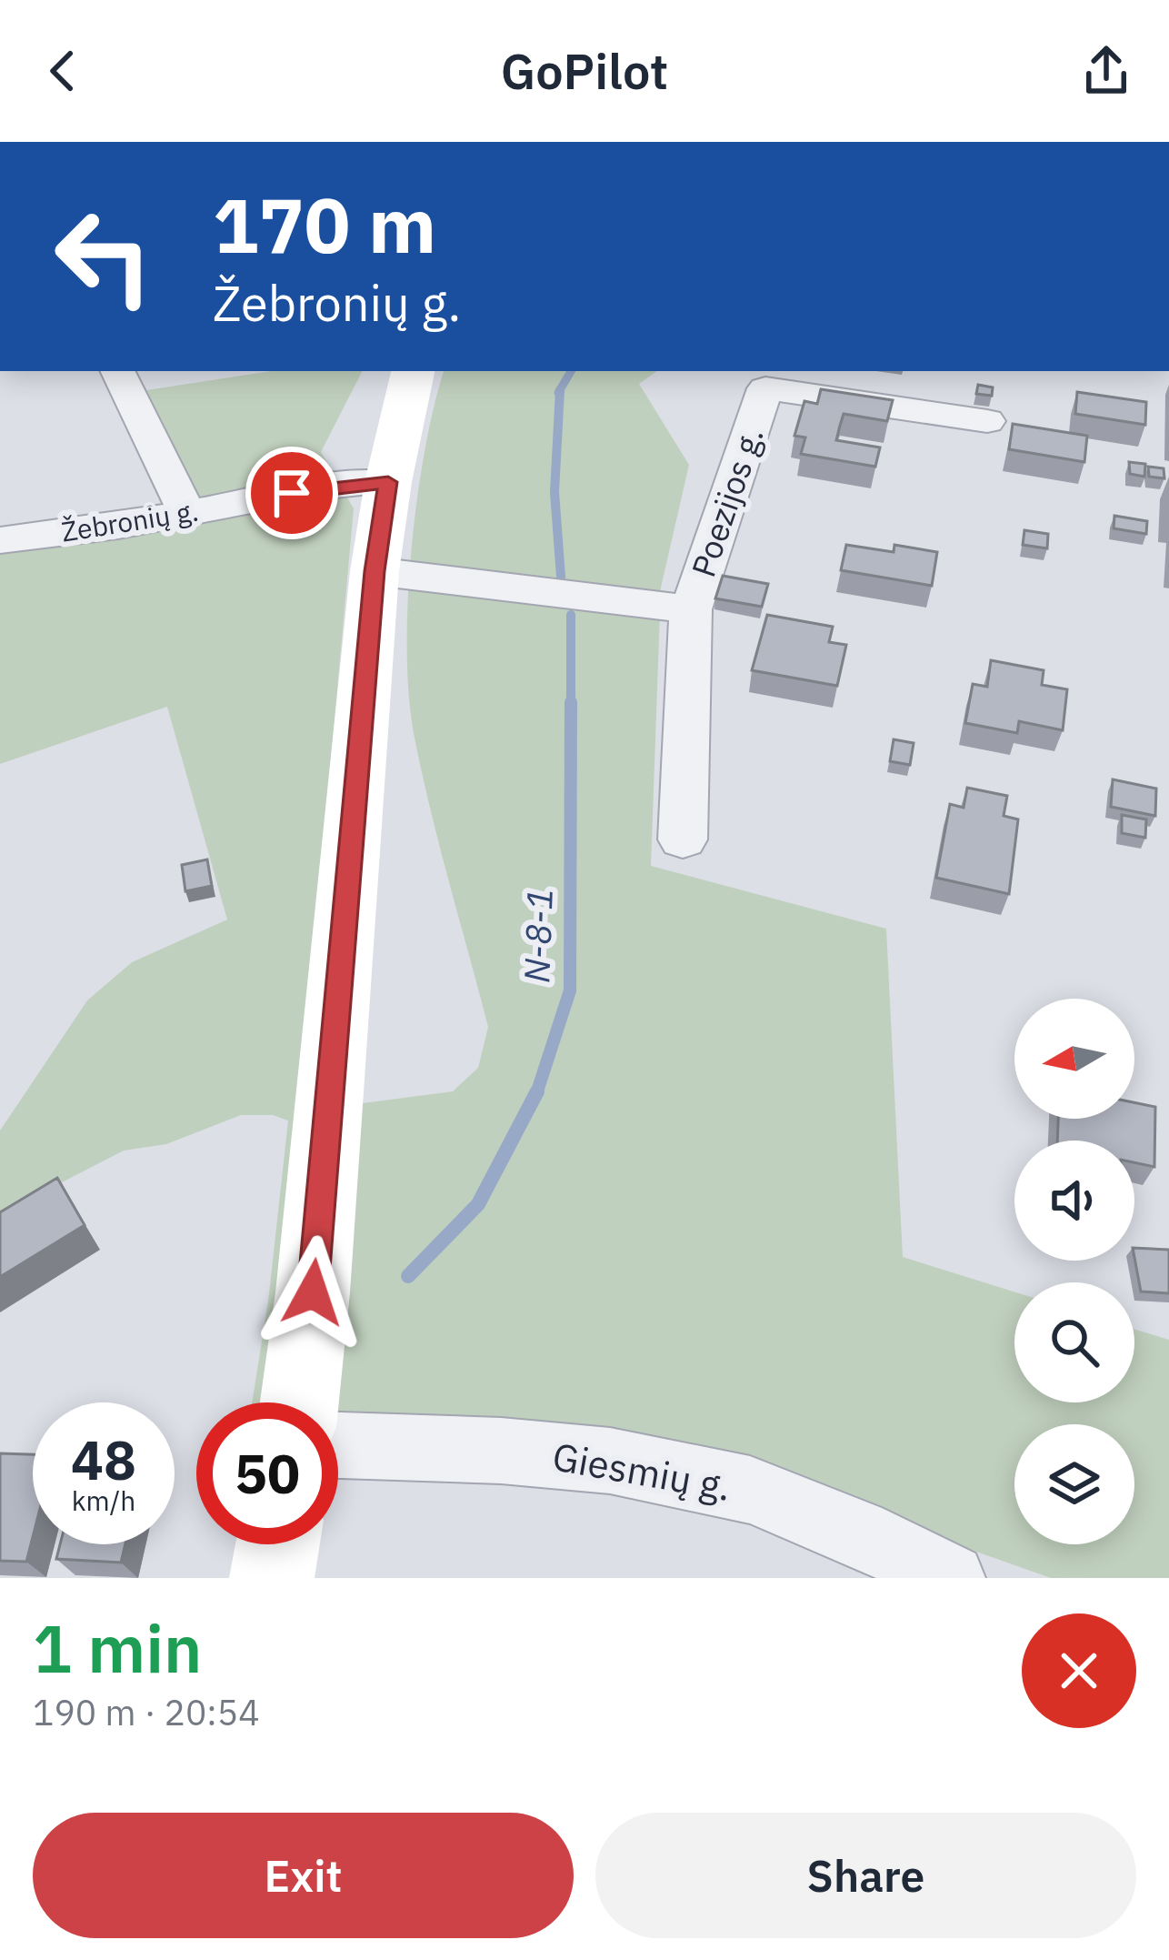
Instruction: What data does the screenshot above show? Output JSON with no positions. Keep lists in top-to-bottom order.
{
  "streets": {
    "street": ["Poezijos g.", "Žebronių g.", "Giesmių g."]
  },
  "water": ["N-8-1"],
  "north": "left",
  "page": {
    "header": "GoPilot",
    "turn": ["170 m", "Žebronių g."],
    "speed": "48 km/h",
    "limit": "50",
    "heading": ["1 min", "190 m · 20:54"],
    "buttons": ["Exit", "Share"]
  }
}
